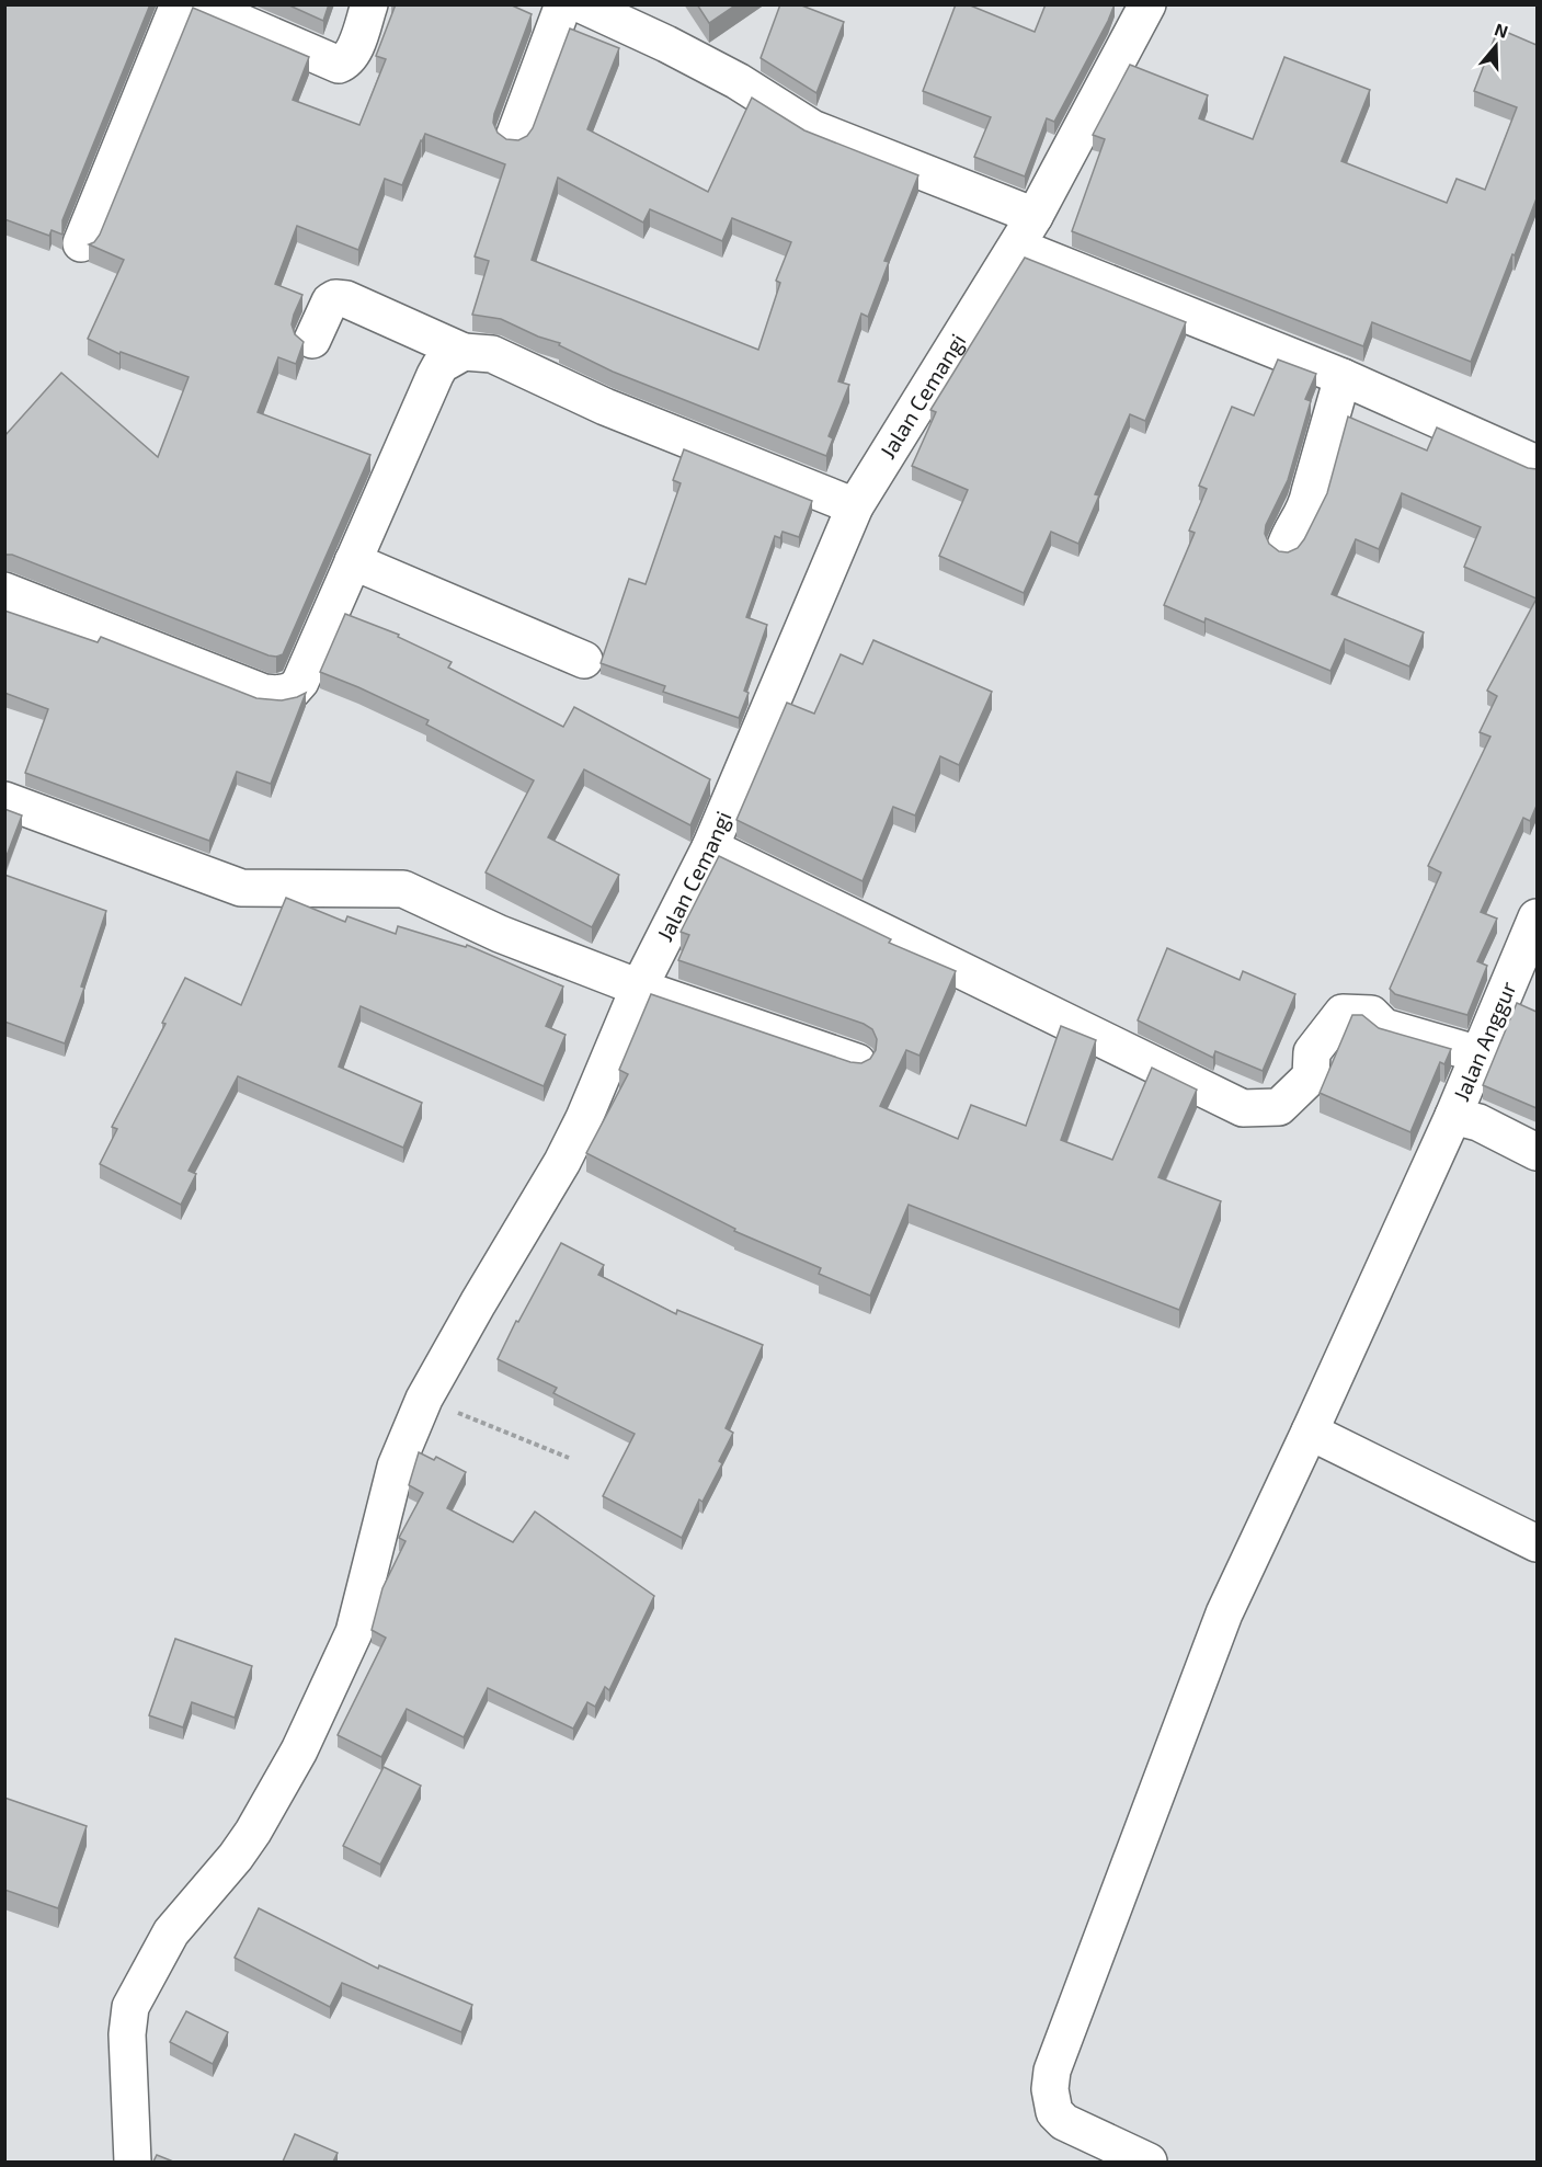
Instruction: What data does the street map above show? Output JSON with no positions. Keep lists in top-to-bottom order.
{
  "streets": {
    "street": ["Jalan Cemangi", "Jalan Anggur"]
  },
  "north": "top"
}
